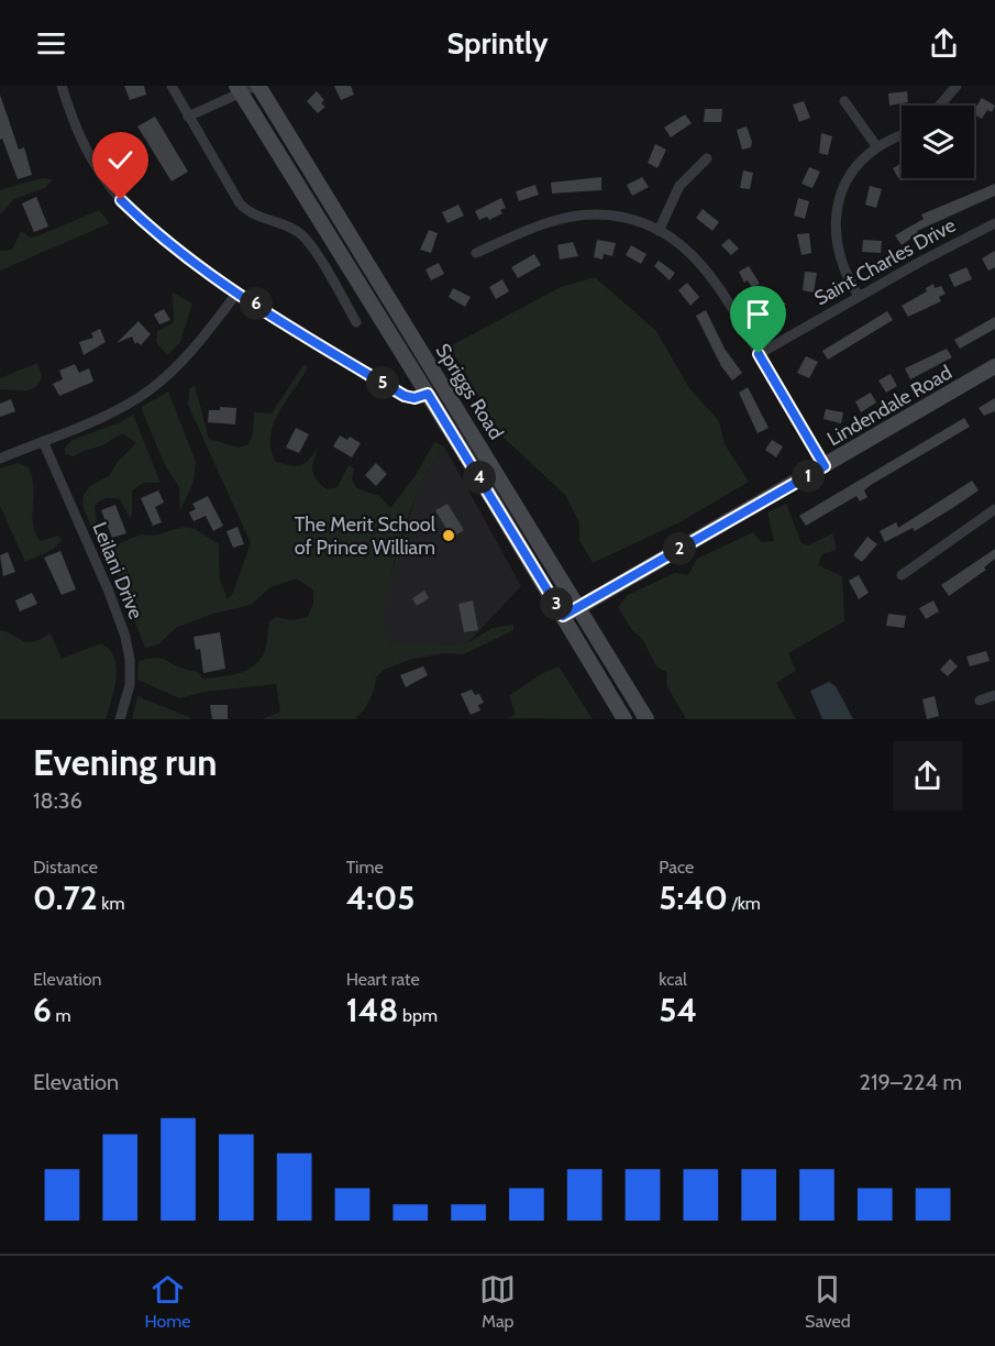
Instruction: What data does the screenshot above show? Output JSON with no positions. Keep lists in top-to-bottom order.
{
  "streets": {
    "main road": ["Spriggs Road", "Lindendale Road"],
    "street": ["Saint Charles Drive", "Leilani Drive"]
  },
  "crossings": [
    ["Spriggs Road", "Lindendale Road"]
  ],
  "places": ["The Merit School of Prince William"],
  "page": {
    "header": "Sprintly",
    "pins": [
      "6",
      "5",
      "1",
      "4",
      "2",
      "3"
    ],
    "heading": ["Evening run", "18:36"],
    "stats": [
      ["Distance", "0.72 km"],
      ["Time", "4:05"],
      ["Pace", "5:40 /km"],
      ["Elevation", "6 m"],
      ["Heart rate", "148 bpm"],
      ["kcal", "54"]
    ],
    "chart": ["Elevation", "219–224 m"],
    "tabs": ["Home", "Map", "Saved"]
  }
}
